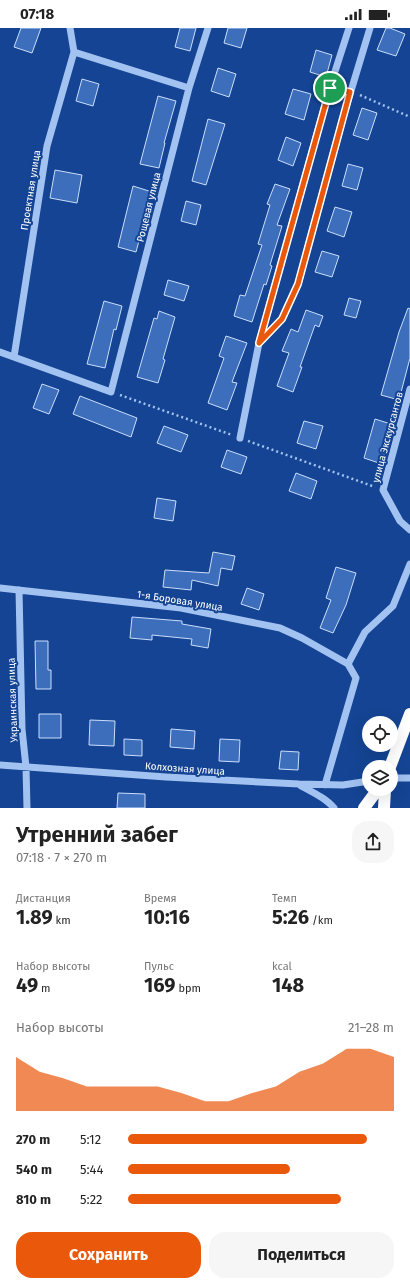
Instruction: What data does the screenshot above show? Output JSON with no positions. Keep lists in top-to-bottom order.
{
  "streets": {
    "street": [
      "Проектная улица",
      "Рощевая улица",
      "улица Экскурсантов",
      "1-я Боровая улица",
      "Украинская улица",
      "Колхозная улица"
    ]
  },
  "crossings": [
    ["Проектная улица", "Рощевая улица"],
    ["1-я Боровая улица", "Украинская улица"],
    ["Украинская улица", "Колхозная улица"]
  ],
  "page": {
    "status": "07:18",
    "heading": ["Утренний забег", "07:18 · 7 × 270 m"],
    "stats": [
      ["Дистанция", "1.89 km"],
      ["Время", "10:16"],
      ["Темп", "5:26 /km"],
      ["Набор высоты", "49 m"],
      ["Пульс", "169 bpm"],
      ["kcal", "148"]
    ],
    "chart": ["Набор высоты", "21–28 m"],
    "list": [
      {
        "name": "270 m",
        "note": "5:12"
      },
      {
        "name": "540 m",
        "note": "5:44"
      },
      {
        "name": "810 m",
        "note": "5:22"
      }
    ],
    "buttons": ["Сохранить", "Поделиться"]
  }
}
